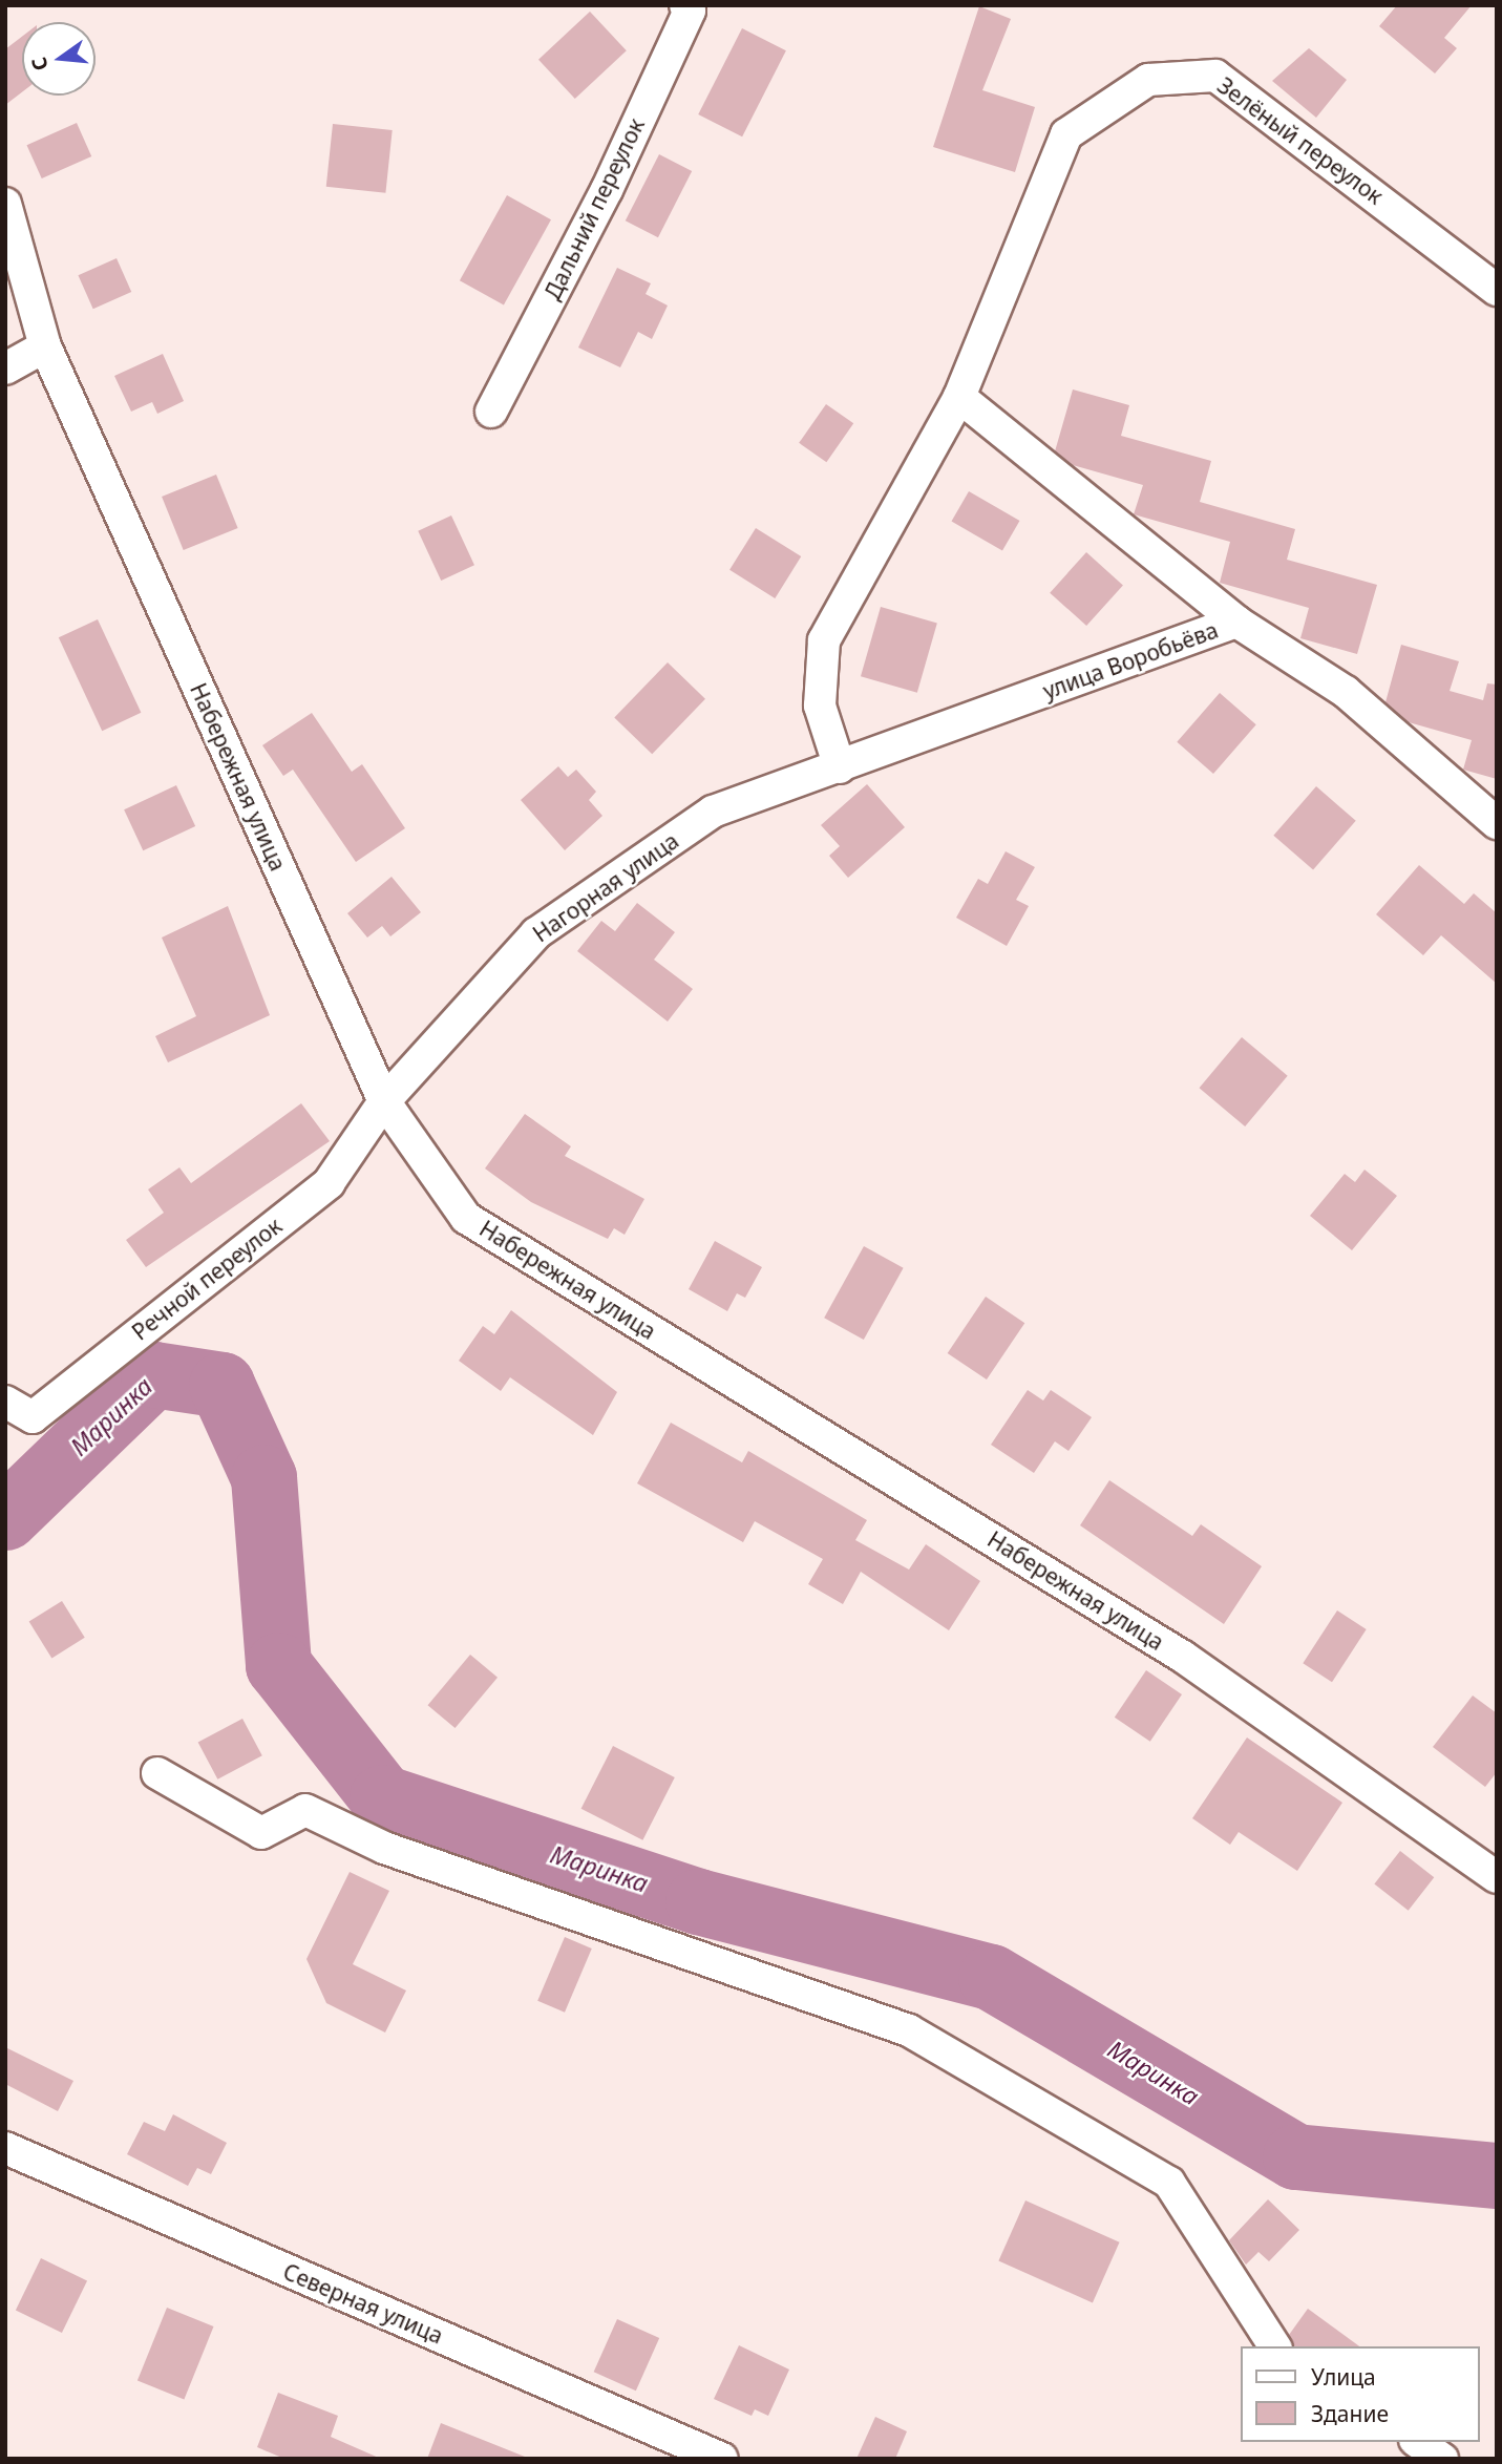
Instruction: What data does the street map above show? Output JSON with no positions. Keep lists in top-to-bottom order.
{
  "streets": {
    "street": [
      "Зелёный переулок",
      "Дальний переулок",
      "улица Воробьёва",
      "Набережная улица",
      "Нагорная улица",
      "Речной переулок",
      "Северная улица"
    ]
  },
  "crossings": [
    ["Зелёный переулок", "улица Воробьёва"],
    ["Зелёный переулок", "Нагорная улица"],
    ["улица Воробьёва", "Нагорная улица"],
    ["Набережная улица", "Нагорная улица"],
    ["Набережная улица", "Речной переулок"],
    ["Нагорная улица", "Речной переулок"]
  ],
  "water": ["Маринка"],
  "legend": ["Улица", "Здание"],
  "north": "left"
}
